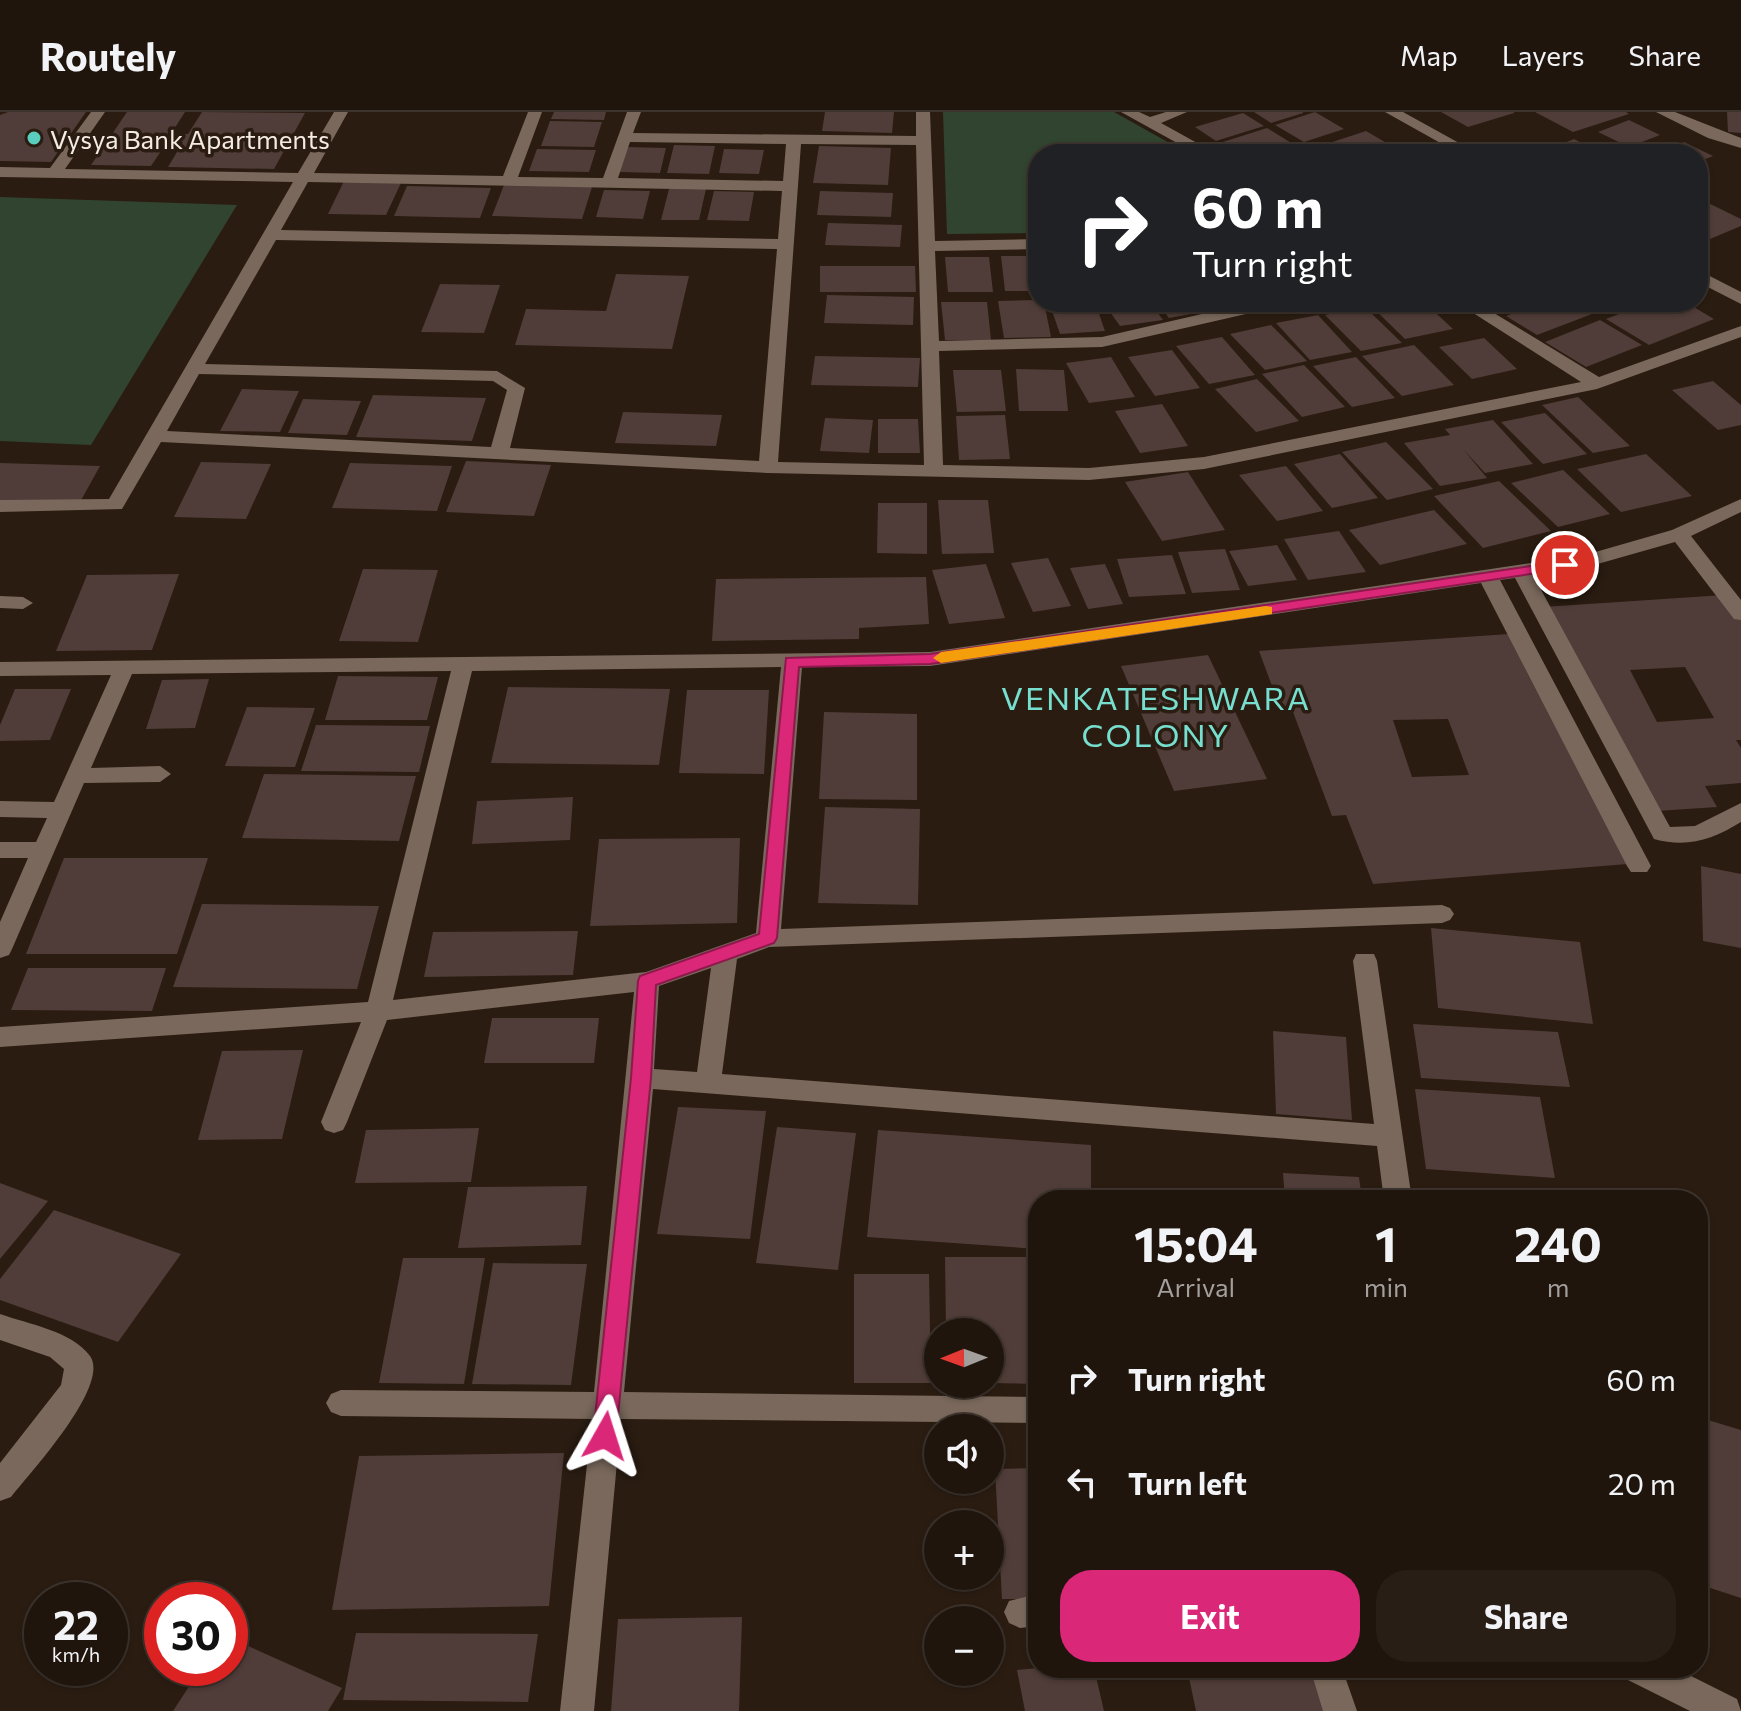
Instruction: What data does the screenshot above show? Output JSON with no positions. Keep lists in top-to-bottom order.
{
  "districts": ["VENKATESHWARA COLONY"],
  "places": ["Vysya Bank Apartments"],
  "north": "left",
  "page": {
    "header": "Routely",
    "nav": ["Map", "Layers", "Share"],
    "turn": ["60 m", "Turn right"],
    "eta": [
      "15:04",
      "Arrival",
      "1",
      "min",
      "240",
      "m"
    ],
    "map_buttons": ["+", "−"],
    "list": [
      {
        "name": "Turn right",
        "value": "60 m"
      },
      {
        "name": "Turn left",
        "value": "20 m"
      }
    ],
    "buttons": ["Exit", "Share"],
    "speed": "22 km/h",
    "limit": "30"
  }
}
